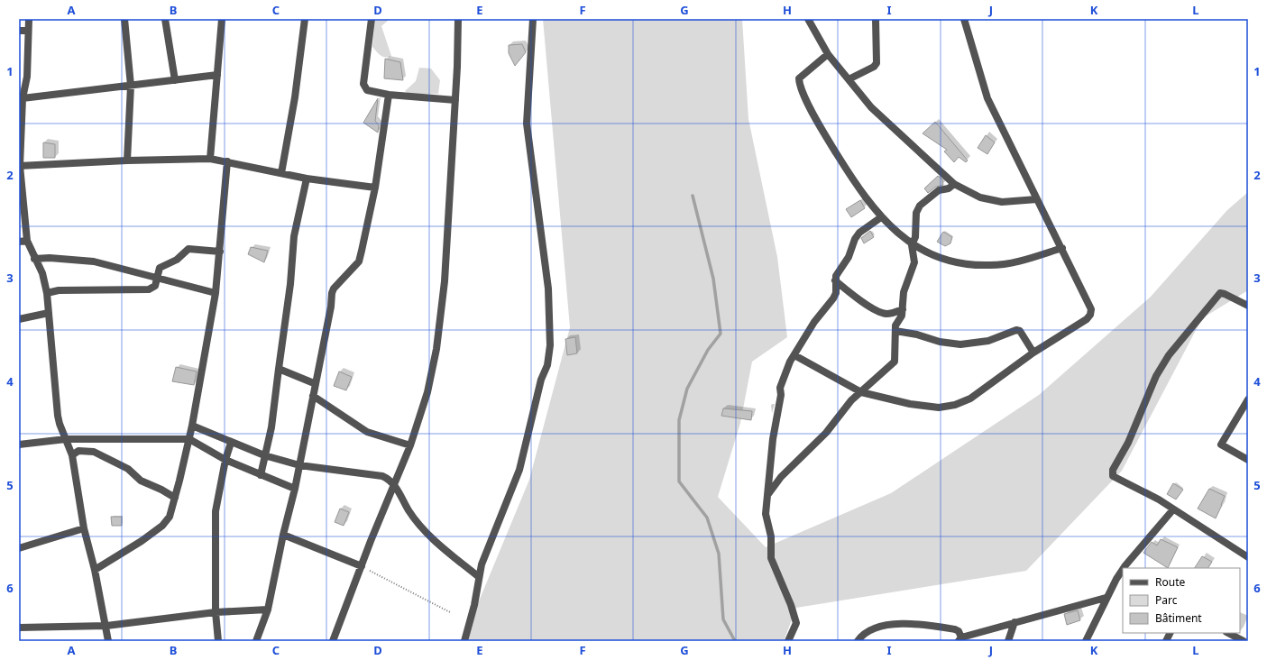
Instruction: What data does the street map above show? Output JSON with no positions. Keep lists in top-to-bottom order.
{
  "legend": ["Route", "Parc", "Bâtiment"],
  "grid": {
    "columns": [
      "A",
      "B",
      "C",
      "D",
      "E",
      "F",
      "G",
      "H",
      "I",
      "J",
      "K",
      "L"
    ],
    "rows": [
      "1",
      "2",
      "3",
      "4",
      "5",
      "6"
    ]
  }
}
